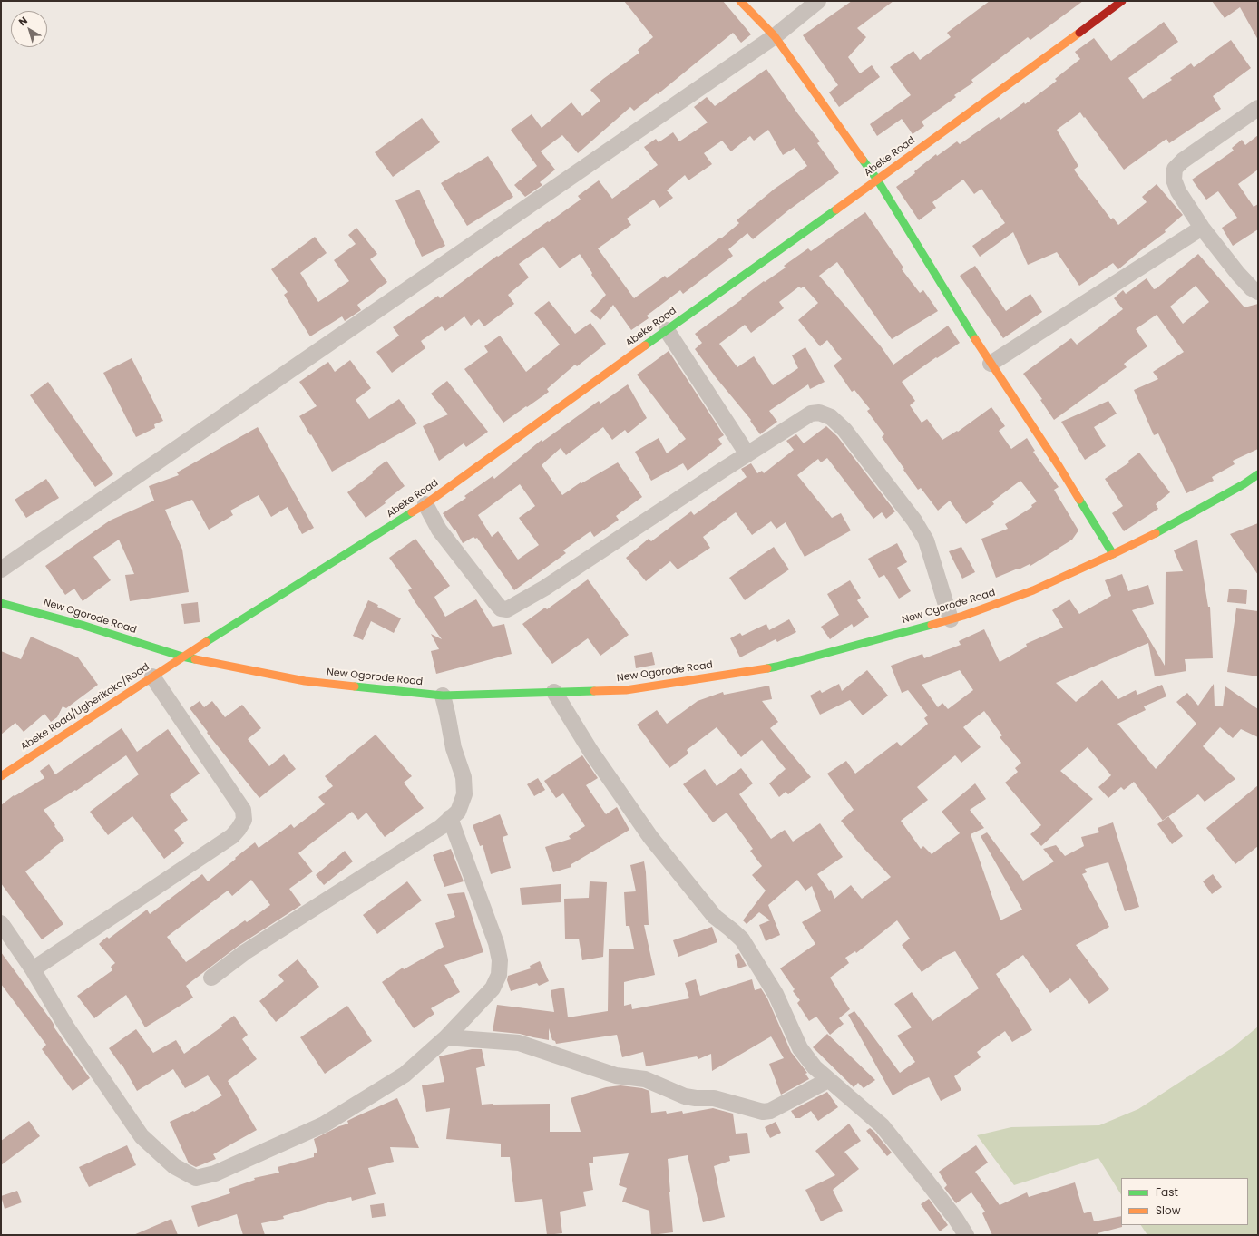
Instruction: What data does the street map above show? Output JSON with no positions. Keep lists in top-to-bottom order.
{
  "streets": {
    "street": ["Abeke Road", "New Ogorode Road", "Abeke Road/Ugberikoko/Road"]
  },
  "crossings": [
    ["Abeke Road", "New Ogorode Road"],
    ["Abeke Road", "Abeke Road/Ugberikoko/Road"],
    ["New Ogorode Road", "Abeke Road/Ugberikoko/Road"]
  ],
  "legend": ["Fast", "Slow"],
  "north": "top left"
}
